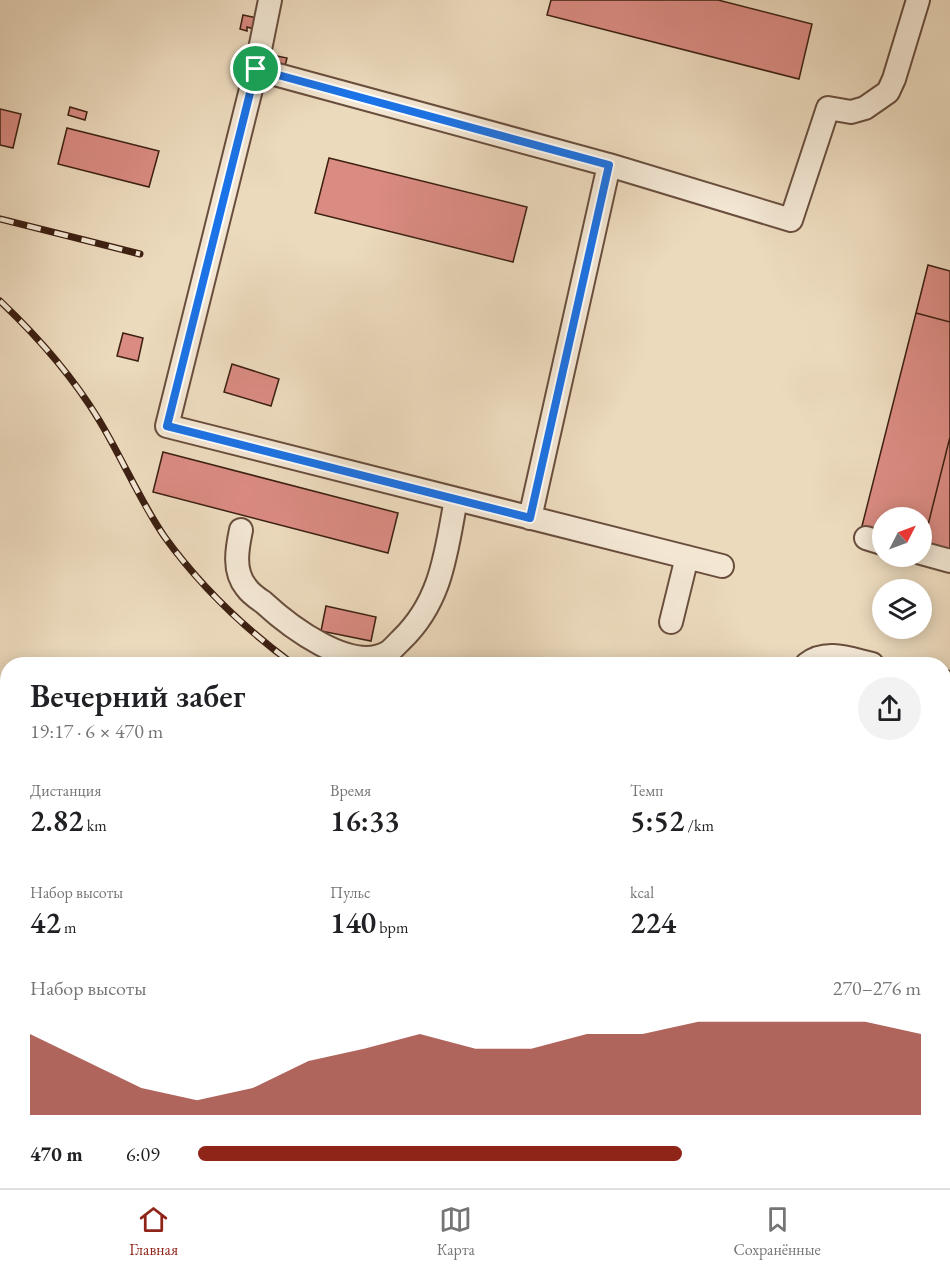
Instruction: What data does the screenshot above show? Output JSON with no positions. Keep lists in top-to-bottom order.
{
  "north": "top right",
  "page": {
    "heading": ["Вечерний забег", "19:17 · 6 × 470 m"],
    "stats": [
      ["Дистанция", "2.82 km"],
      ["Время", "16:33"],
      ["Темп", "5:52 /km"],
      ["Набор высоты", "42 m"],
      ["Пульс", "140 bpm"],
      ["kcal", "224"]
    ],
    "chart": ["Набор высоты", "270–276 m"],
    "list": [
      {
        "name": "470 m",
        "note": "6:09"
      }
    ],
    "tabs": ["Главная", "Карта", "Сохранённые"]
  }
}
